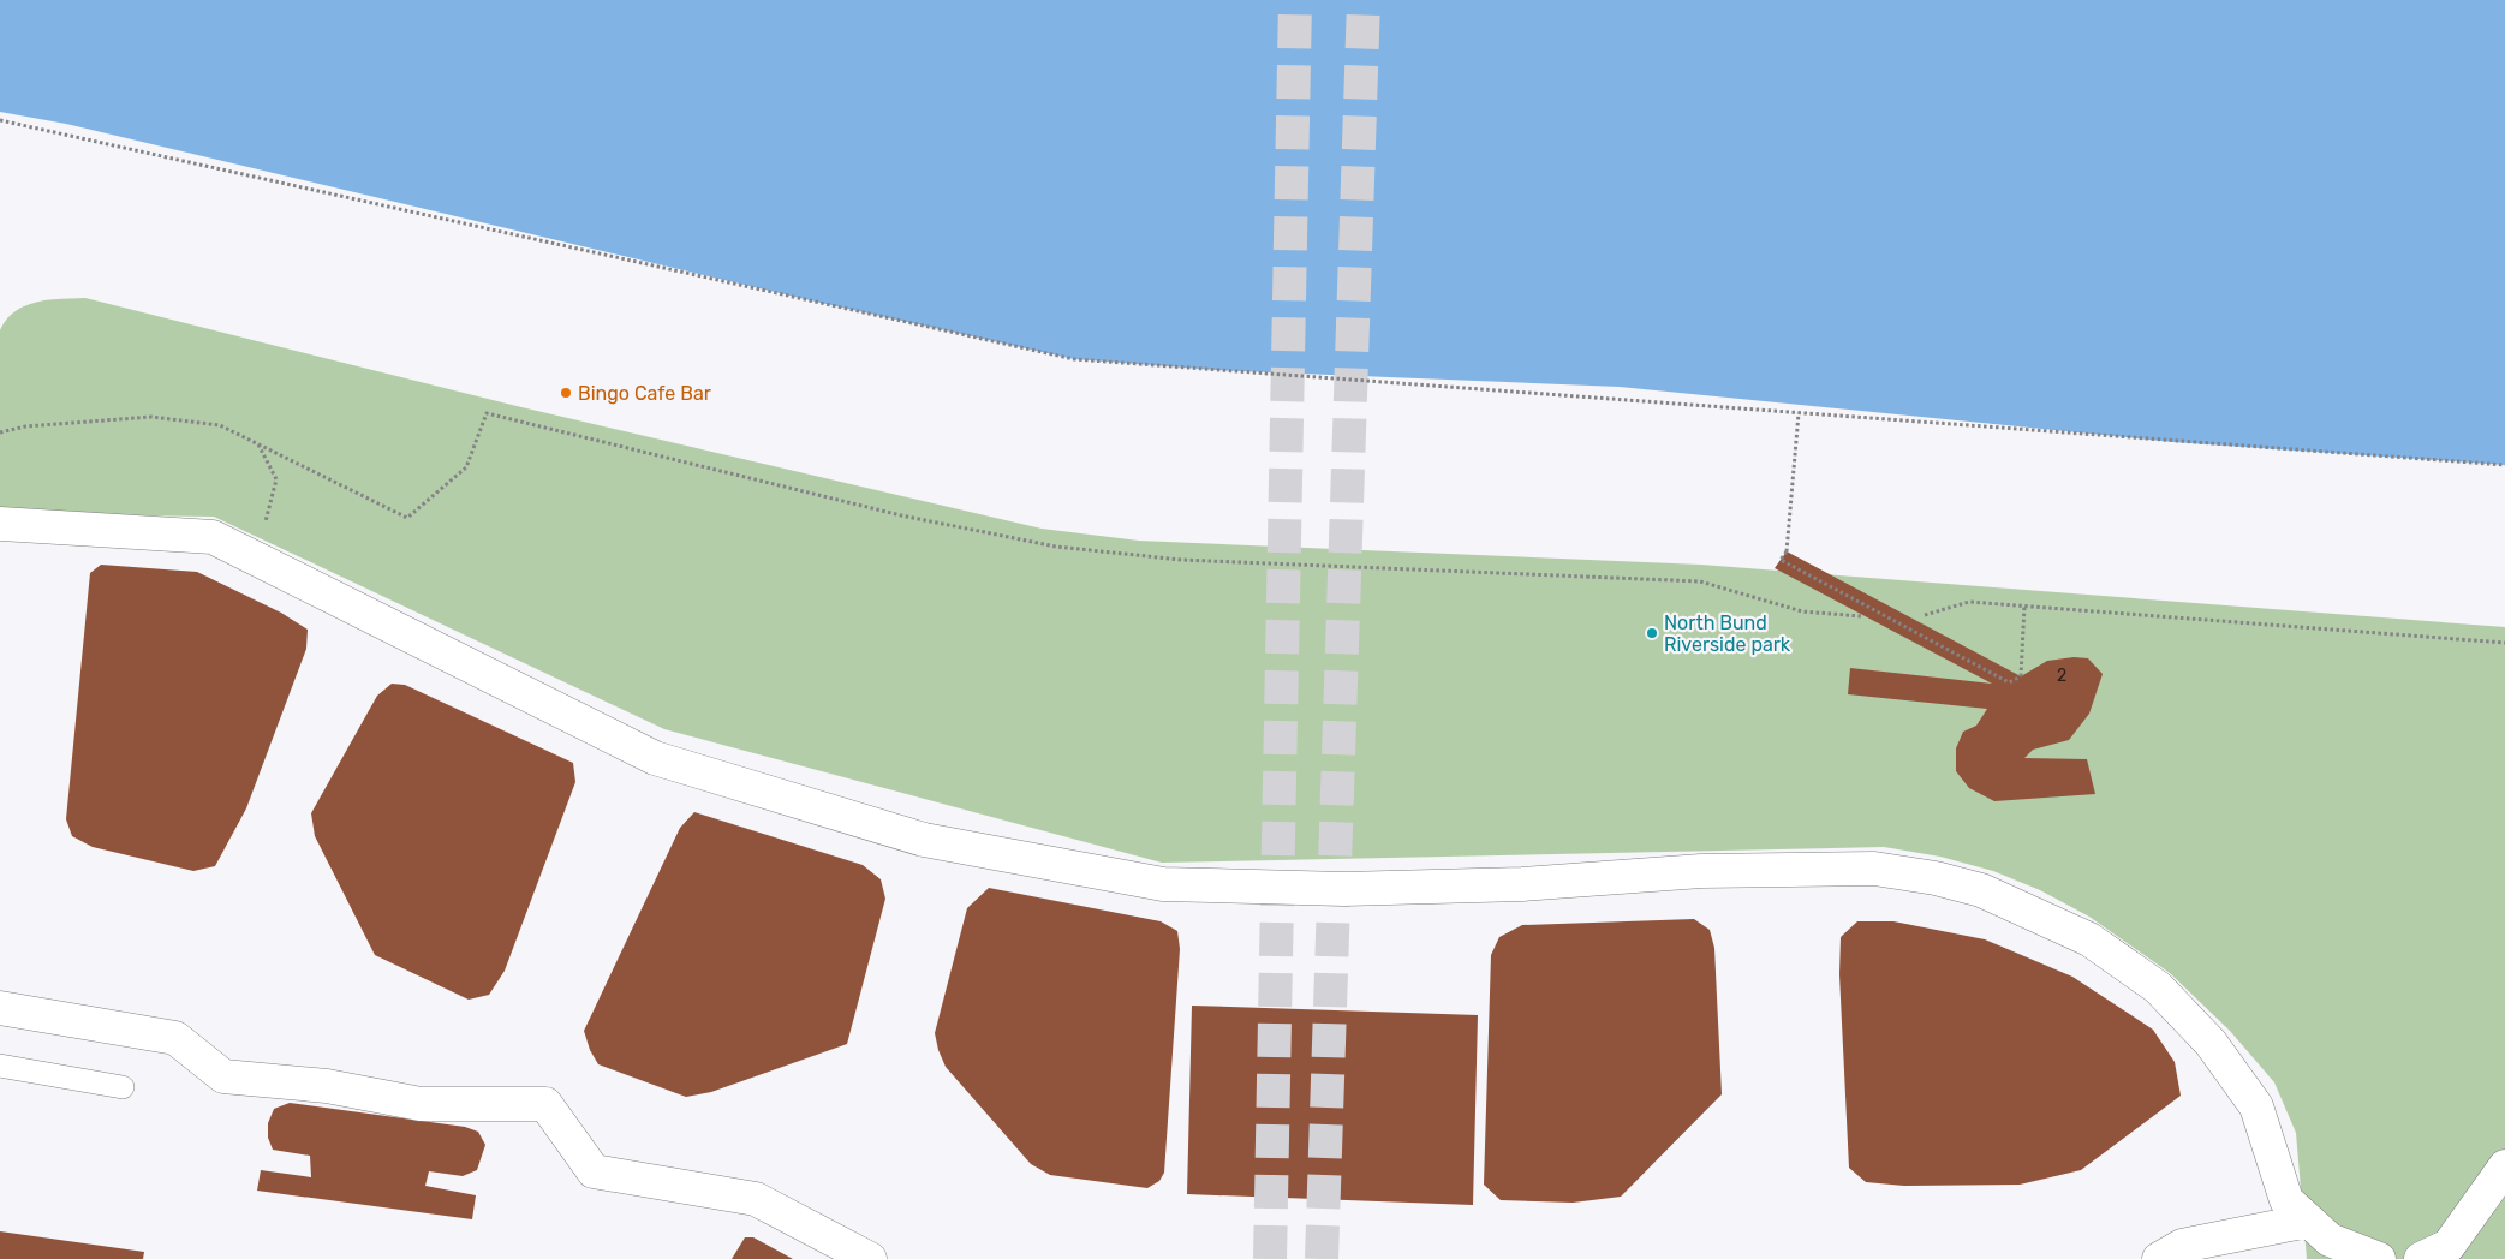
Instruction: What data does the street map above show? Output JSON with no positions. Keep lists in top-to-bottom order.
{
  "places": ["Bingo Cafe Bar", "North Bund Riverside park"],
  "house_numbers": ["2"]
}
